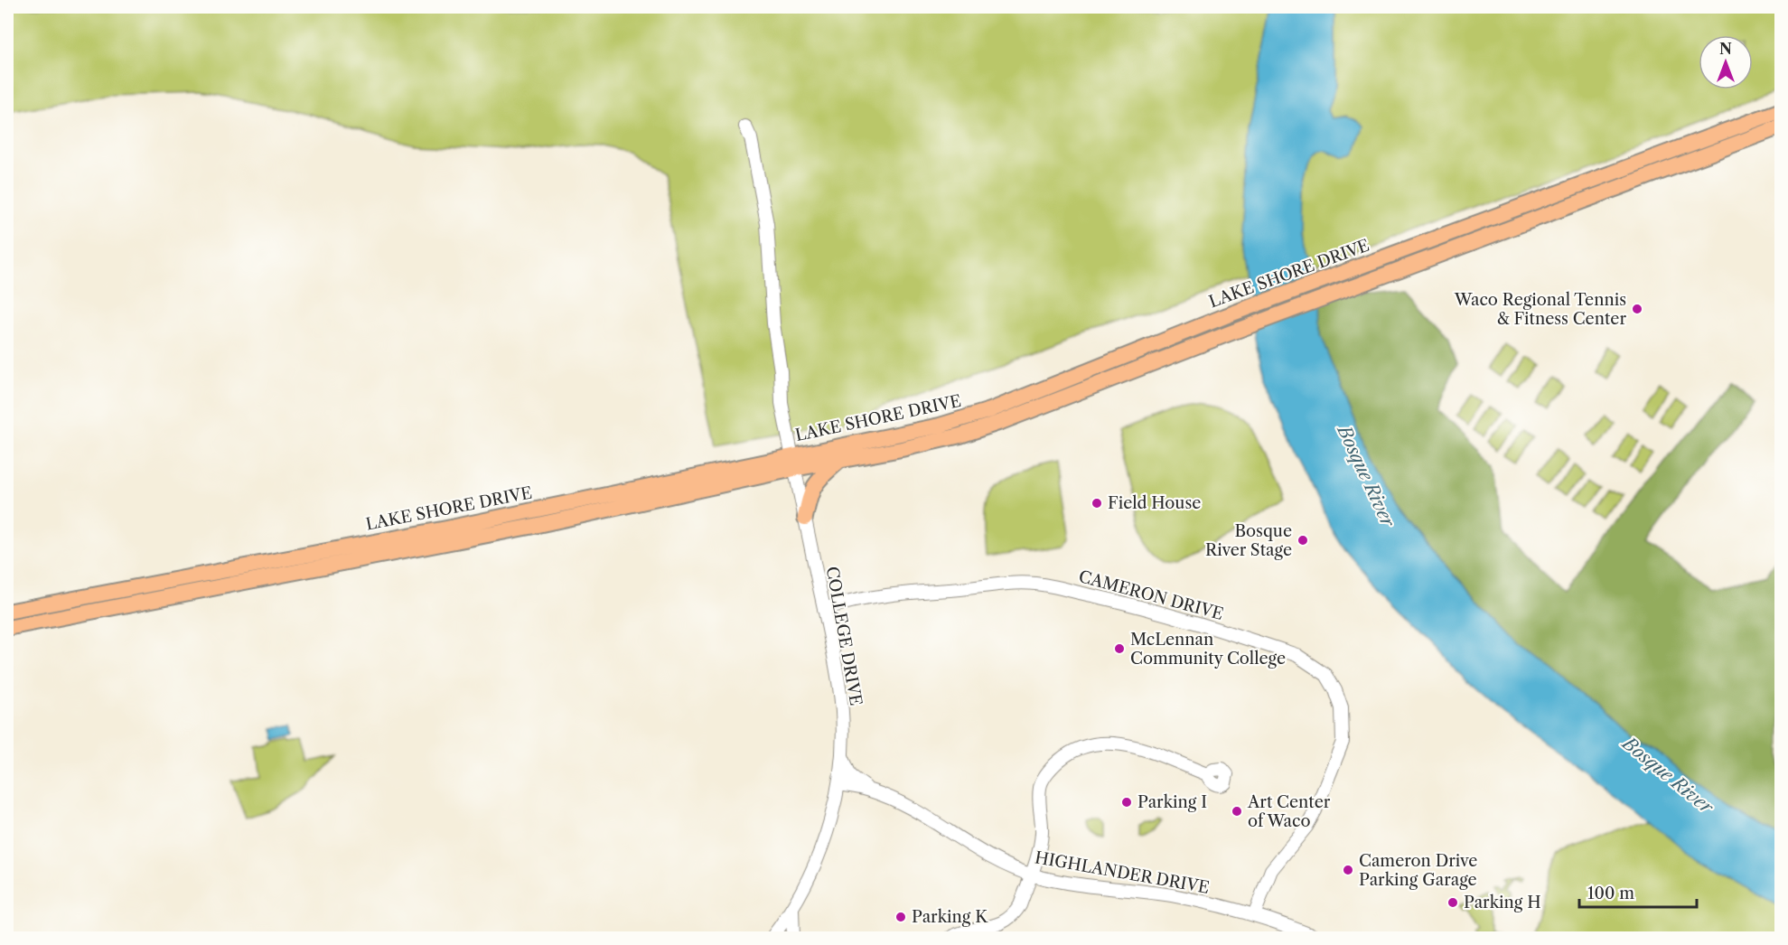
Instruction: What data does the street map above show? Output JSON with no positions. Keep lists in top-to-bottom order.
{
  "streets": {
    "main road": ["LAKE SHORE DRIVE"],
    "street": ["CAMERON DRIVE", "COLLEGE DRIVE", "HIGHLANDER DRIVE"]
  },
  "crossings": [
    ["LAKE SHORE DRIVE", "COLLEGE DRIVE"],
    ["CAMERON DRIVE", "COLLEGE DRIVE"],
    ["CAMERON DRIVE", "HIGHLANDER DRIVE"],
    ["COLLEGE DRIVE", "HIGHLANDER DRIVE"]
  ],
  "water": ["Bosque River"],
  "places": [
    "Waco Regional Tennis & Fitness Center",
    "Field House",
    "Bosque River Stage",
    "McLennan Community College",
    "Parking I",
    "Art Center of Waco",
    "Cameron Drive Parking Garage",
    "Parking H",
    "Parking K"
  ],
  "scale_bar": "100 m",
  "north": "top"
}
